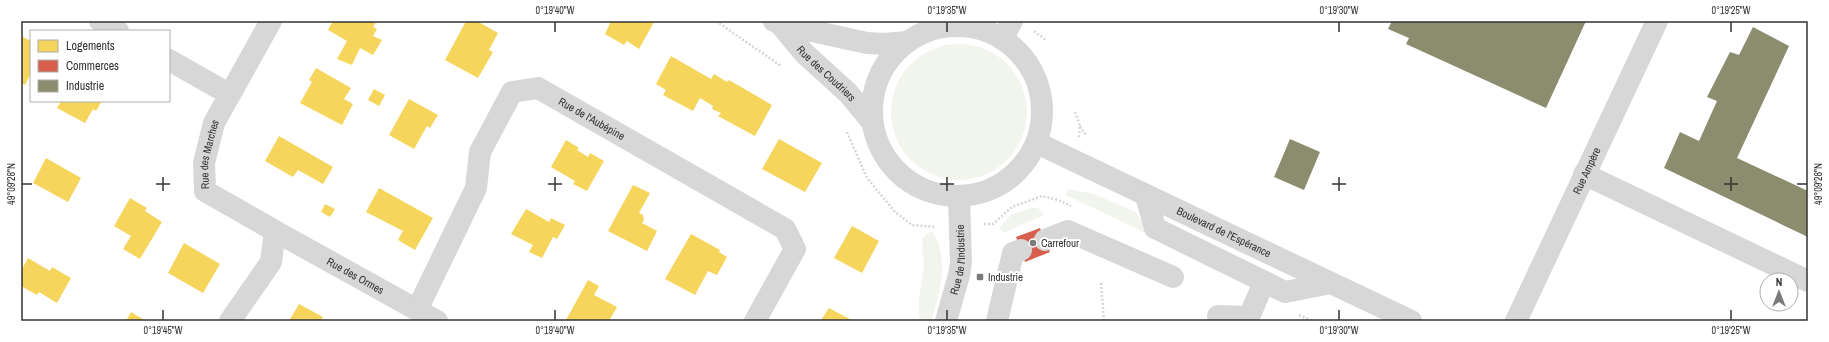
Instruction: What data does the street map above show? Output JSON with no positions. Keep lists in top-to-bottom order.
{
  "streets": {
    "street": [
      "Rue des Coudriers",
      "Rue de l'Aubépine",
      "Rue des Marches",
      "Rue Ampère",
      "Boulevard de l'Espérance",
      "Rue de l'Industrie",
      "Rue des Ormes"
    ]
  },
  "crossings": [
    ["Rue de l'Aubépine", "Rue des Ormes"],
    ["Rue des Marches", "Rue des Ormes"]
  ],
  "places": {
    "other": ["Carrefour"],
    "transit": ["Industrie"]
  },
  "legend": ["Logements", "Commerces", "Industrie"],
  "north": "top",
  "coordinates": [
    "0°19'40\"W",
    "0°19'35\"W",
    "0°19'30\"W",
    "0°19'25\"W",
    "49°09'28\"N",
    "0°19'45\"W"
  ]
}
